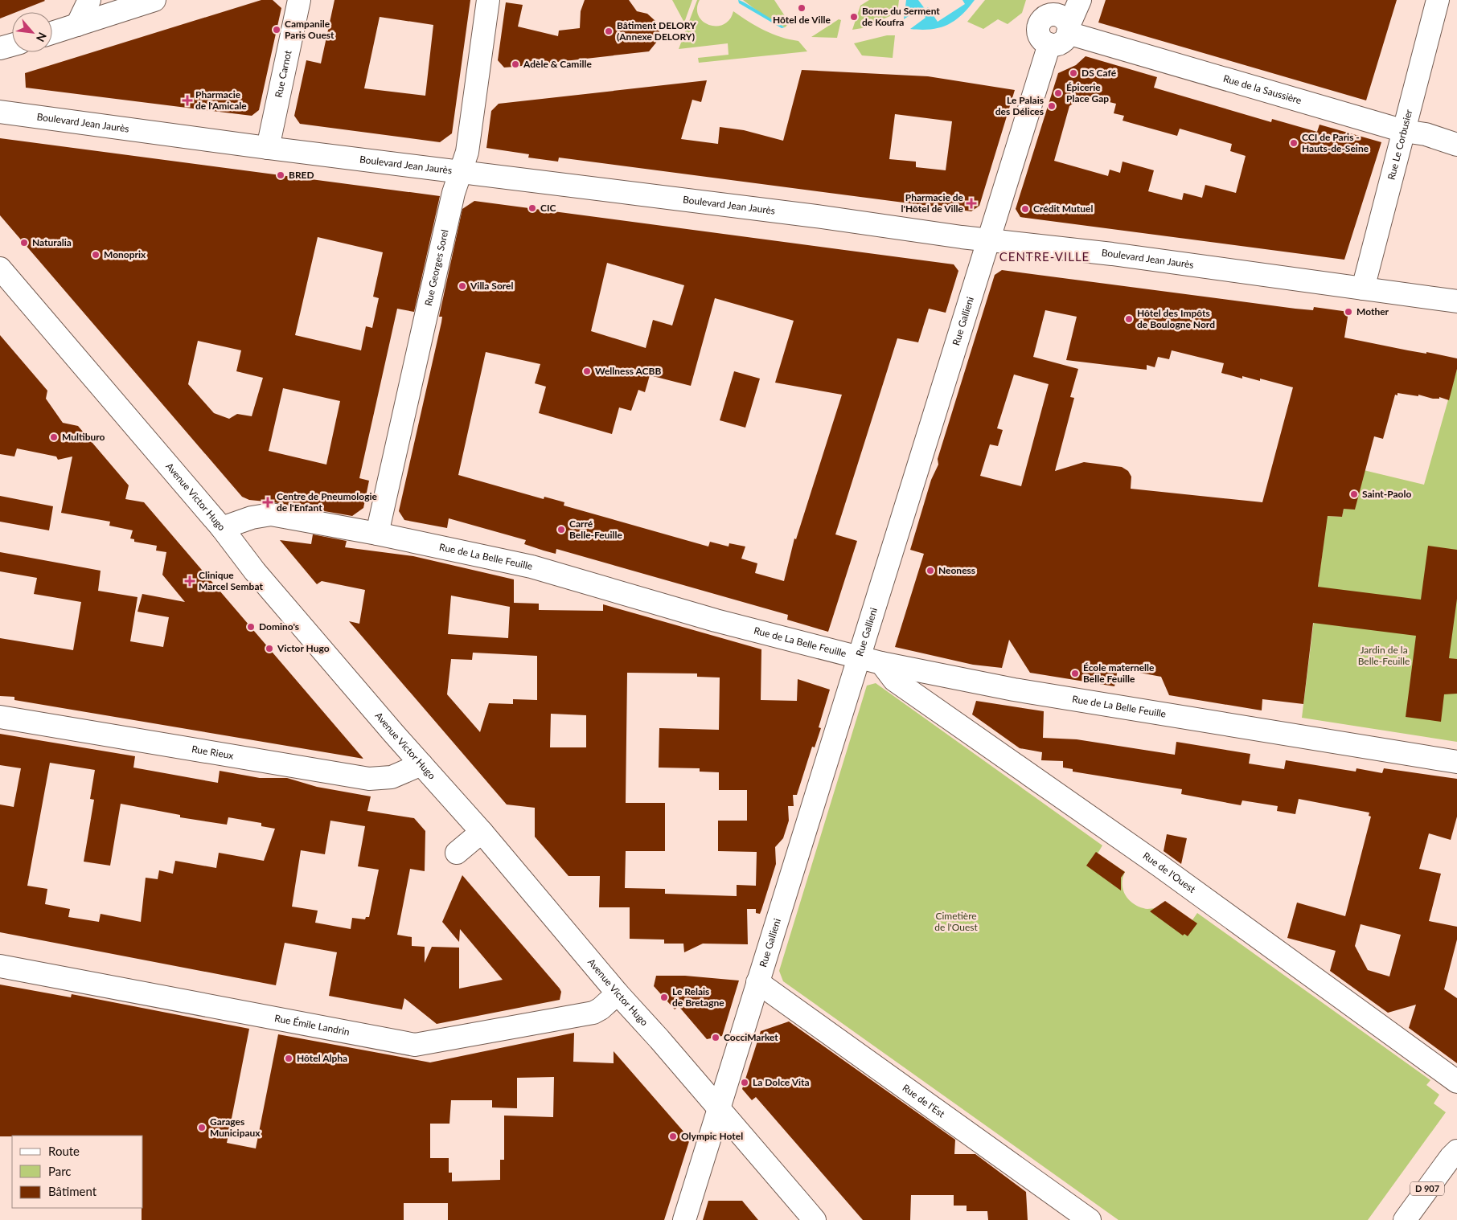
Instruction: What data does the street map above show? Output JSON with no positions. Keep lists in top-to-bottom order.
{
  "streets": {
    "street": [
      "Rue Carnot",
      "Rue de la Saussière",
      "Boulevard Jean Jaurès",
      "Rue Le Corbusier",
      "Rue Georges Sorel",
      "Rue Gallieni",
      "Avenue Victor Hugo",
      "Rue de La Belle Feuille",
      "Rue Rieux",
      "Rue de l'Ouest",
      "Rue Émile Landrin",
      "Rue de l'Est",
      "D 907"
    ]
  },
  "crossings": [
    ["Rue Carnot", "Boulevard Jean Jaurès"],
    ["Rue de la Saussière", "Rue Le Corbusier"],
    ["Rue de la Saussière", "Rue Gallieni"],
    ["Boulevard Jean Jaurès", "Rue Le Corbusier"],
    ["Boulevard Jean Jaurès", "Rue Georges Sorel"],
    ["Boulevard Jean Jaurès", "Rue Gallieni"],
    ["Rue Georges Sorel", "Rue de La Belle Feuille"],
    ["Rue Gallieni", "Avenue Victor Hugo"],
    ["Rue Gallieni", "Rue de La Belle Feuille"],
    ["Rue Gallieni", "Rue de l'Est"],
    ["Avenue Victor Hugo", "Rue de La Belle Feuille"],
    ["Avenue Victor Hugo", "Rue Rieux"],
    ["Avenue Victor Hugo", "Rue Émile Landrin"],
    ["Rue de La Belle Feuille", "Rue de l'Ouest"]
  ],
  "districts": ["CENTRE-VILLE"],
  "parks": ["Jardin de la Belle-Feuille", "Cimetière de l'Ouest"],
  "places": {
    "other": [
      "Hôtel de Ville",
      "Borne du Serment de Koufra",
      "Campanile Paris Ouest",
      "Bâtiment DELORY (Annexe DELORY)",
      "Adèle & Camille",
      "DS Café",
      "Épicerie Place Gap",
      "Le Palais des Délices",
      "CCI de Paris - Hauts-de-Seine",
      "BRED",
      "CIC",
      "Crédit Mutuel",
      "Naturalia",
      "Monoprix",
      "Villa Sorel",
      "Mother",
      "Hôtel des Impôts de Boulogne Nord",
      "Wellness ACBB",
      "Multiburo",
      "Saint-Paolo",
      "Carré Belle-Feuille",
      "Neoness",
      "Domino's",
      "Victor Hugo",
      "École maternelle Belle Feuille",
      "Le Relais de Bretagne",
      "CocciMarket",
      "Hôtel Alpha",
      "La Dolce Vita",
      "Garages Municipaux",
      "Olympic Hotel"
    ],
    "health": [
      "Pharmacie de l'Amicale",
      "Pharmacie de l'Hôtel de Ville",
      "Centre de Pneumologie de l'Enfant",
      "Clinique Marcel Sembat"
    ]
  },
  "legend": ["Route", "Parc", "Bâtiment"],
  "north": "bottom right"
}
